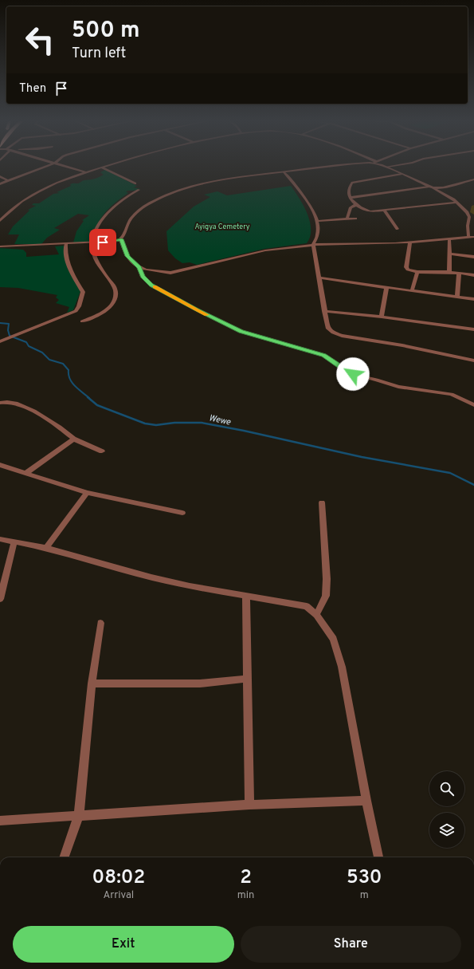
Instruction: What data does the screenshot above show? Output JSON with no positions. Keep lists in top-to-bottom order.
{
  "water": ["Wewe"],
  "parks": ["Ayigya Cemetery"],
  "page": {
    "turn": ["500 m", "Turn left"],
    "then": "Then",
    "eta": [
      "08:02",
      "Arrival",
      "2",
      "min",
      "530",
      "m"
    ],
    "buttons": ["Exit", "Share"]
  }
}
